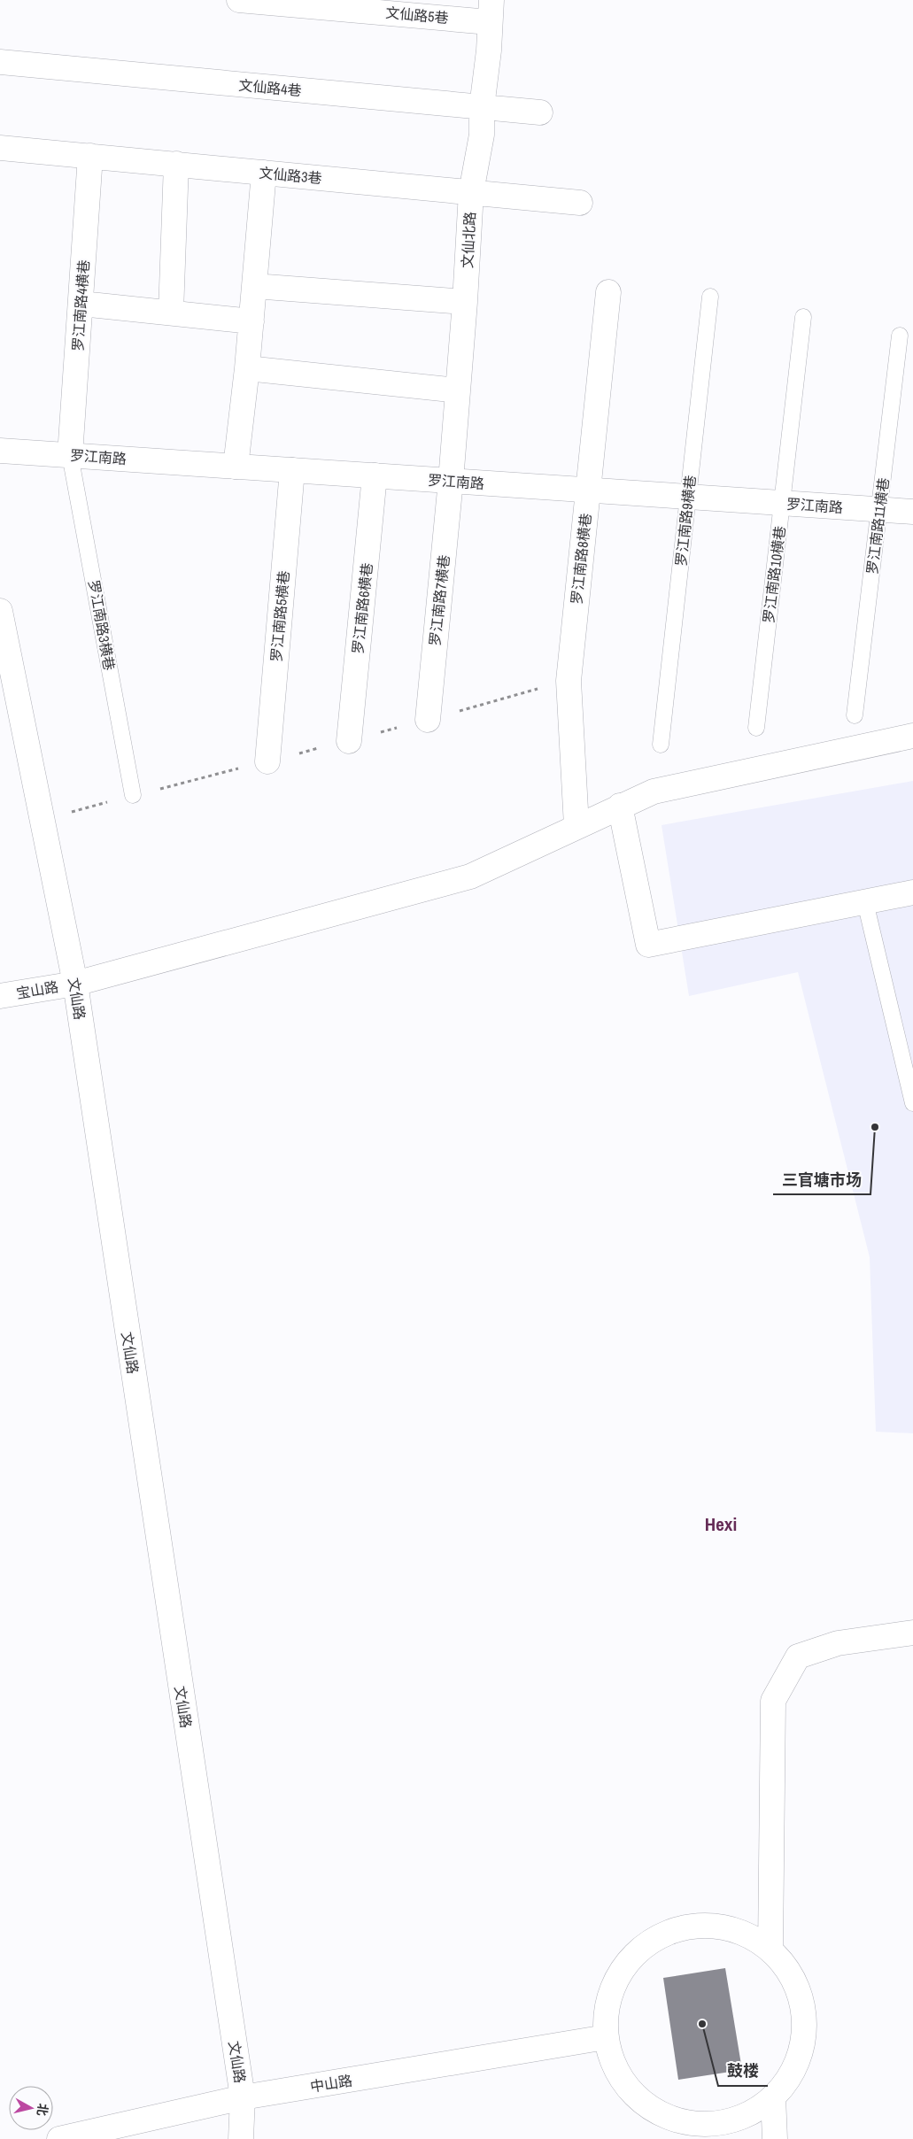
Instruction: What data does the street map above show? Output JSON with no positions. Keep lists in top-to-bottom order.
{
  "streets": {
    "street": [
      "文仙路5巷",
      "文仙路4巷",
      "文仙路3巷",
      "文仙北路",
      "罗江南路4横巷",
      "罗江南路",
      "罗江南路8横巷",
      "罗江南路7横巷",
      "罗江南路6横巷",
      "罗江南路5横巷",
      "宝山路",
      "文仙路",
      "中山路"
    ],
    "lane": [
      "罗江南路9横巷",
      "罗江南路11横巷",
      "罗江南路10横巷",
      "罗江南路3横巷"
    ]
  },
  "crossings": [
    ["文仙路5巷", "文仙北路"],
    ["文仙路4巷", "文仙北路"],
    ["文仙路3巷", "文仙北路"],
    ["文仙路3巷", "罗江南路4横巷"],
    ["文仙北路", "罗江南路"],
    ["文仙北路", "罗江南路7横巷"],
    ["罗江南路4横巷", "罗江南路"],
    ["罗江南路4横巷", "罗江南路3横巷"],
    ["罗江南路", "罗江南路9横巷"],
    ["罗江南路", "罗江南路11横巷"],
    ["罗江南路", "罗江南路8横巷"],
    ["罗江南路", "罗江南路10横巷"],
    ["罗江南路", "罗江南路7横巷"],
    ["罗江南路", "罗江南路6横巷"],
    ["罗江南路", "罗江南路5横巷"],
    ["罗江南路", "罗江南路3横巷"],
    ["罗江南路8横巷", "宝山路"],
    ["宝山路", "文仙路"],
    ["文仙路", "中山路"]
  ],
  "districts": ["Hexi"],
  "places": ["三官塘市场", "鼓楼"],
  "north": "right"
}
